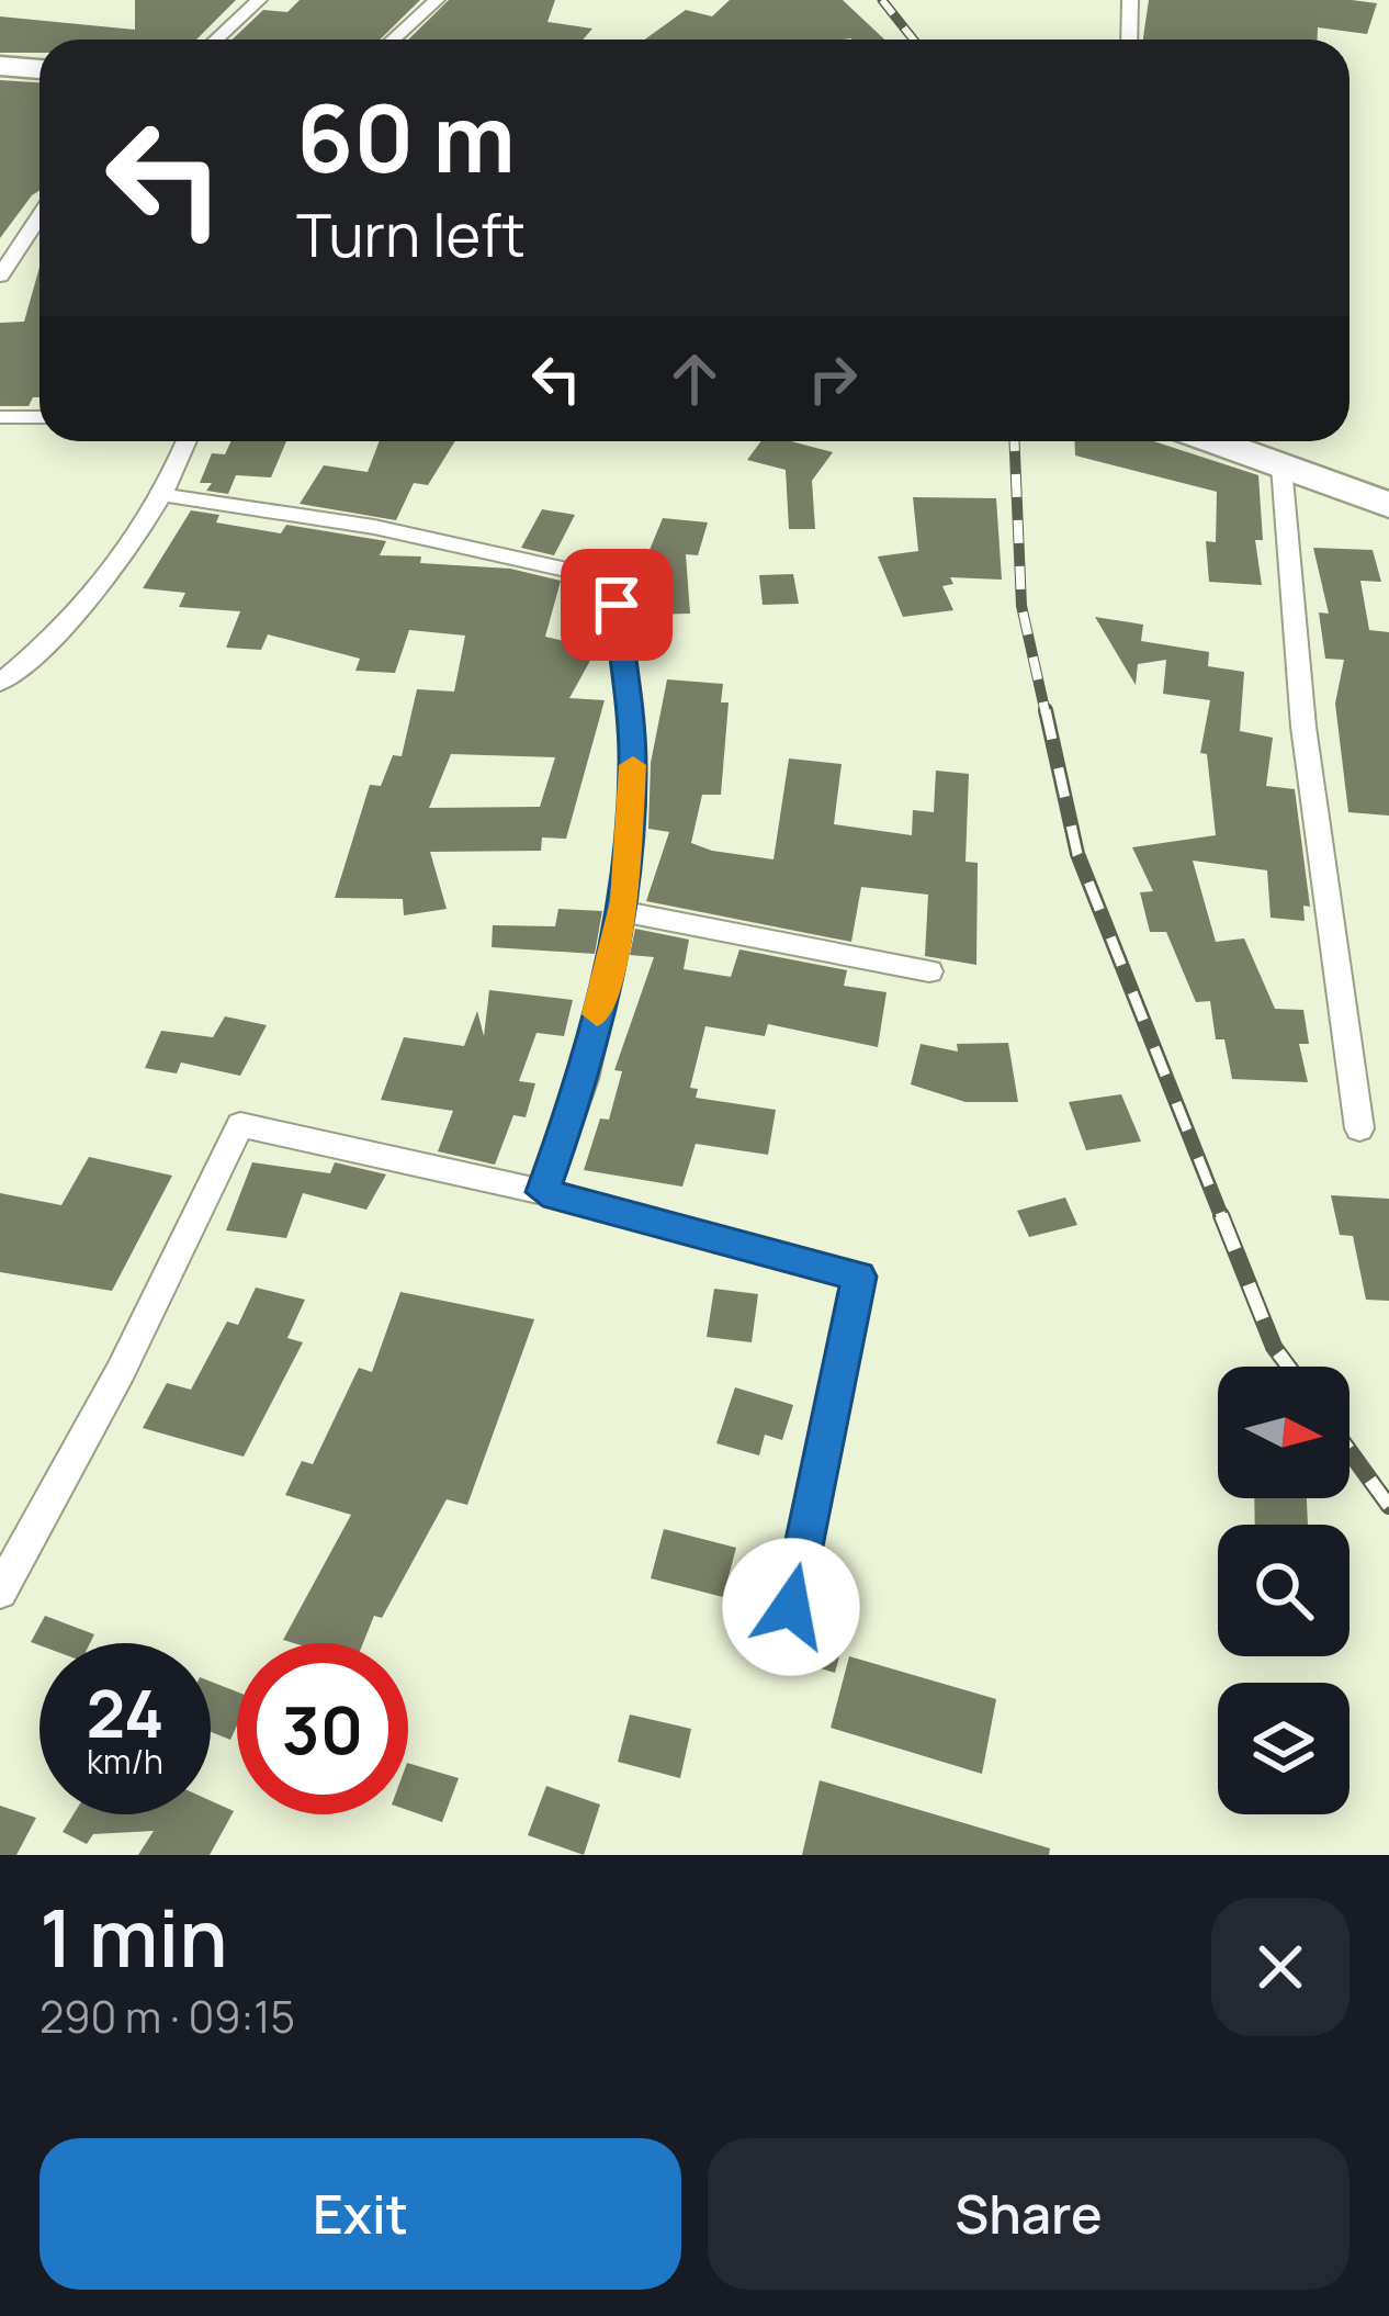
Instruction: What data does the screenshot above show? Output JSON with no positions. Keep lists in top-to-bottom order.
{
  "north": "right",
  "page": {
    "turn": ["60 m", "Turn left"],
    "speed": "24 km/h",
    "limit": "30",
    "heading": ["1 min", "290 m · 09:15"],
    "buttons": ["Exit", "Share"]
  }
}
